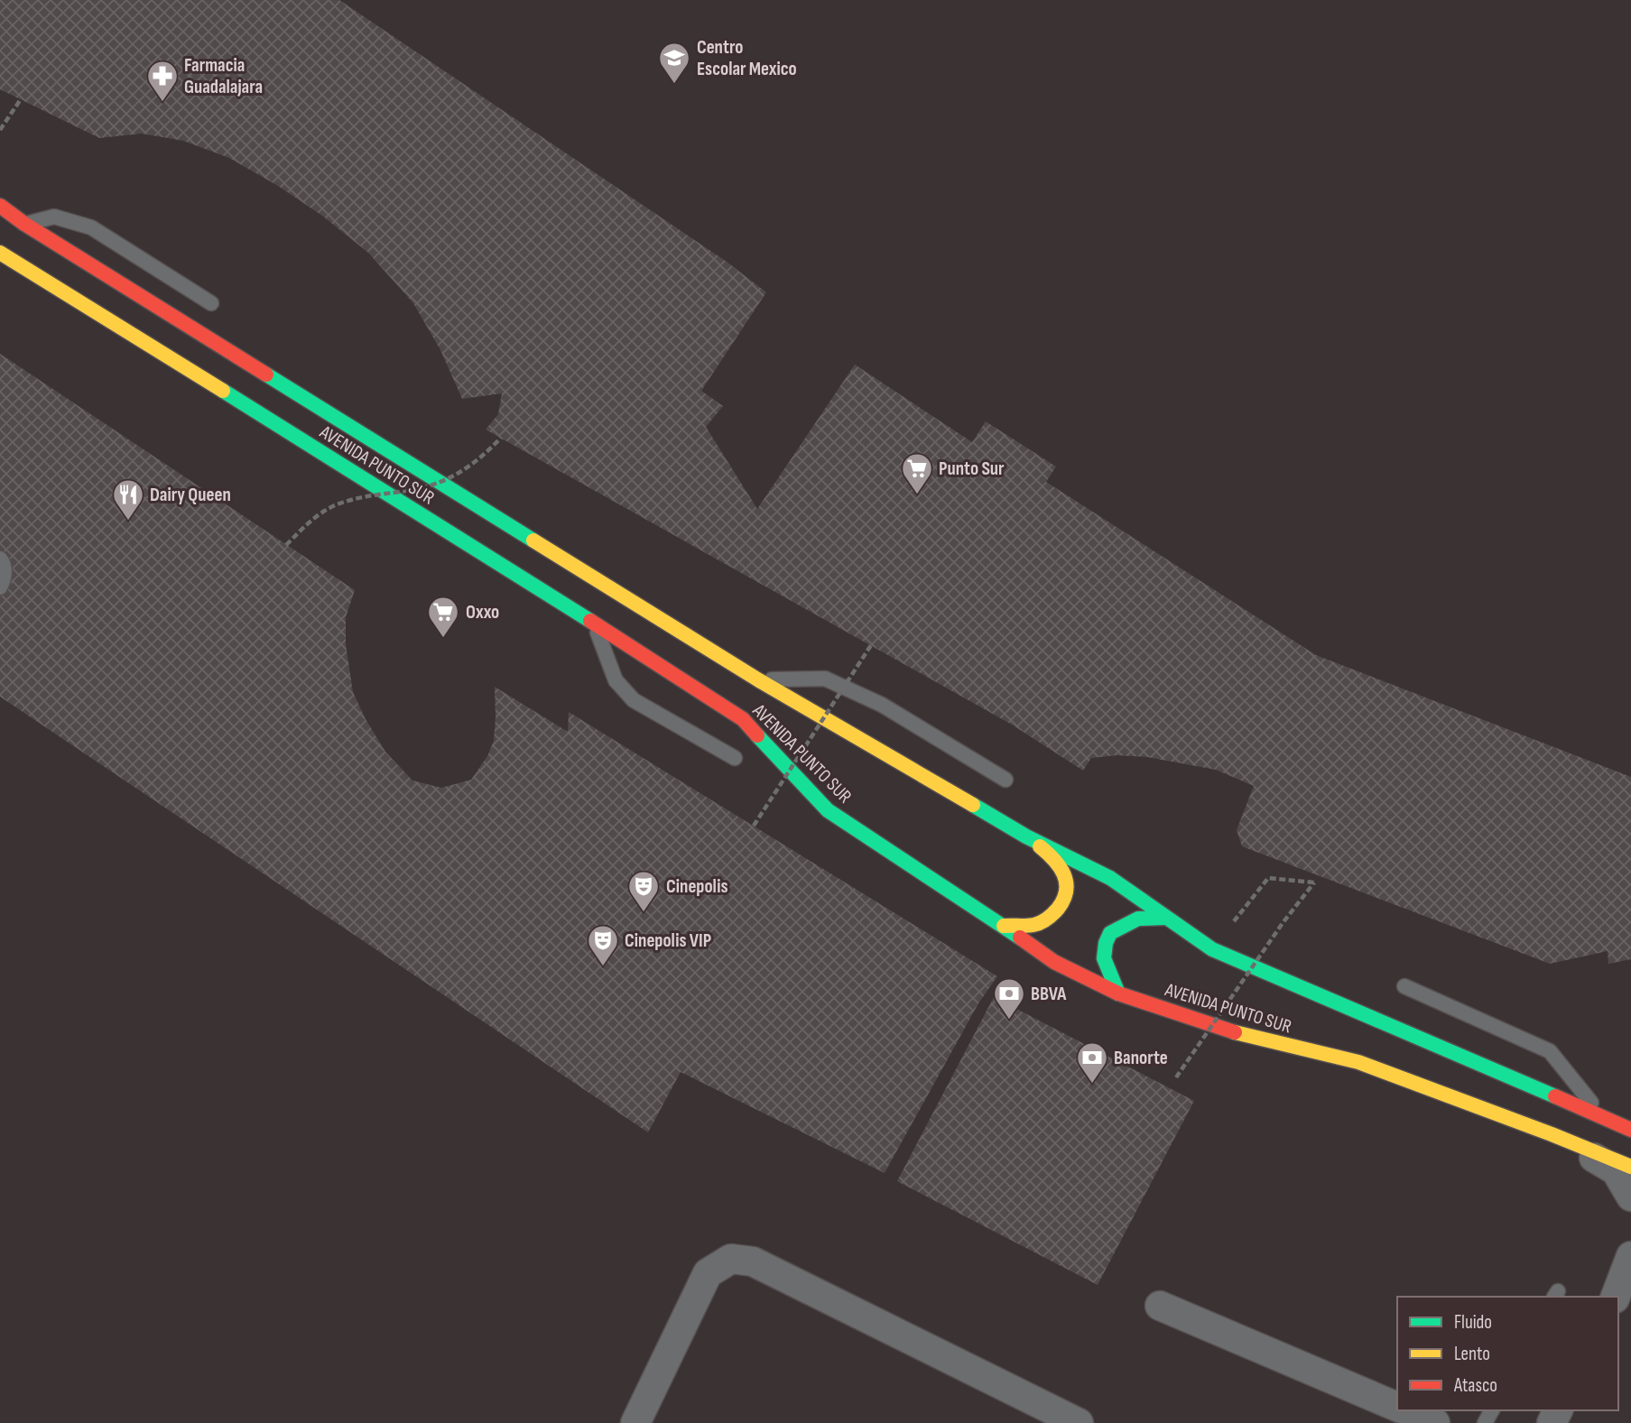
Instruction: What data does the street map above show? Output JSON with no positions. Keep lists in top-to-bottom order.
{
  "streets": {
    "main road": ["AVENIDA PUNTO SUR"]
  },
  "places": {
    "school or university": ["Centro Escolar Mexico"],
    "pharmacy": ["Farmacia Guadalajara"],
    "supermarket": ["Punto Sur", "Oxxo"],
    "restaurant": ["Dairy Queen"],
    "theatre": ["Cinepolis", "Cinepolis VIP"],
    "bank": ["BBVA", "Banorte"]
  },
  "legend": ["Fluido", "Lento", "Atasco"]
}
